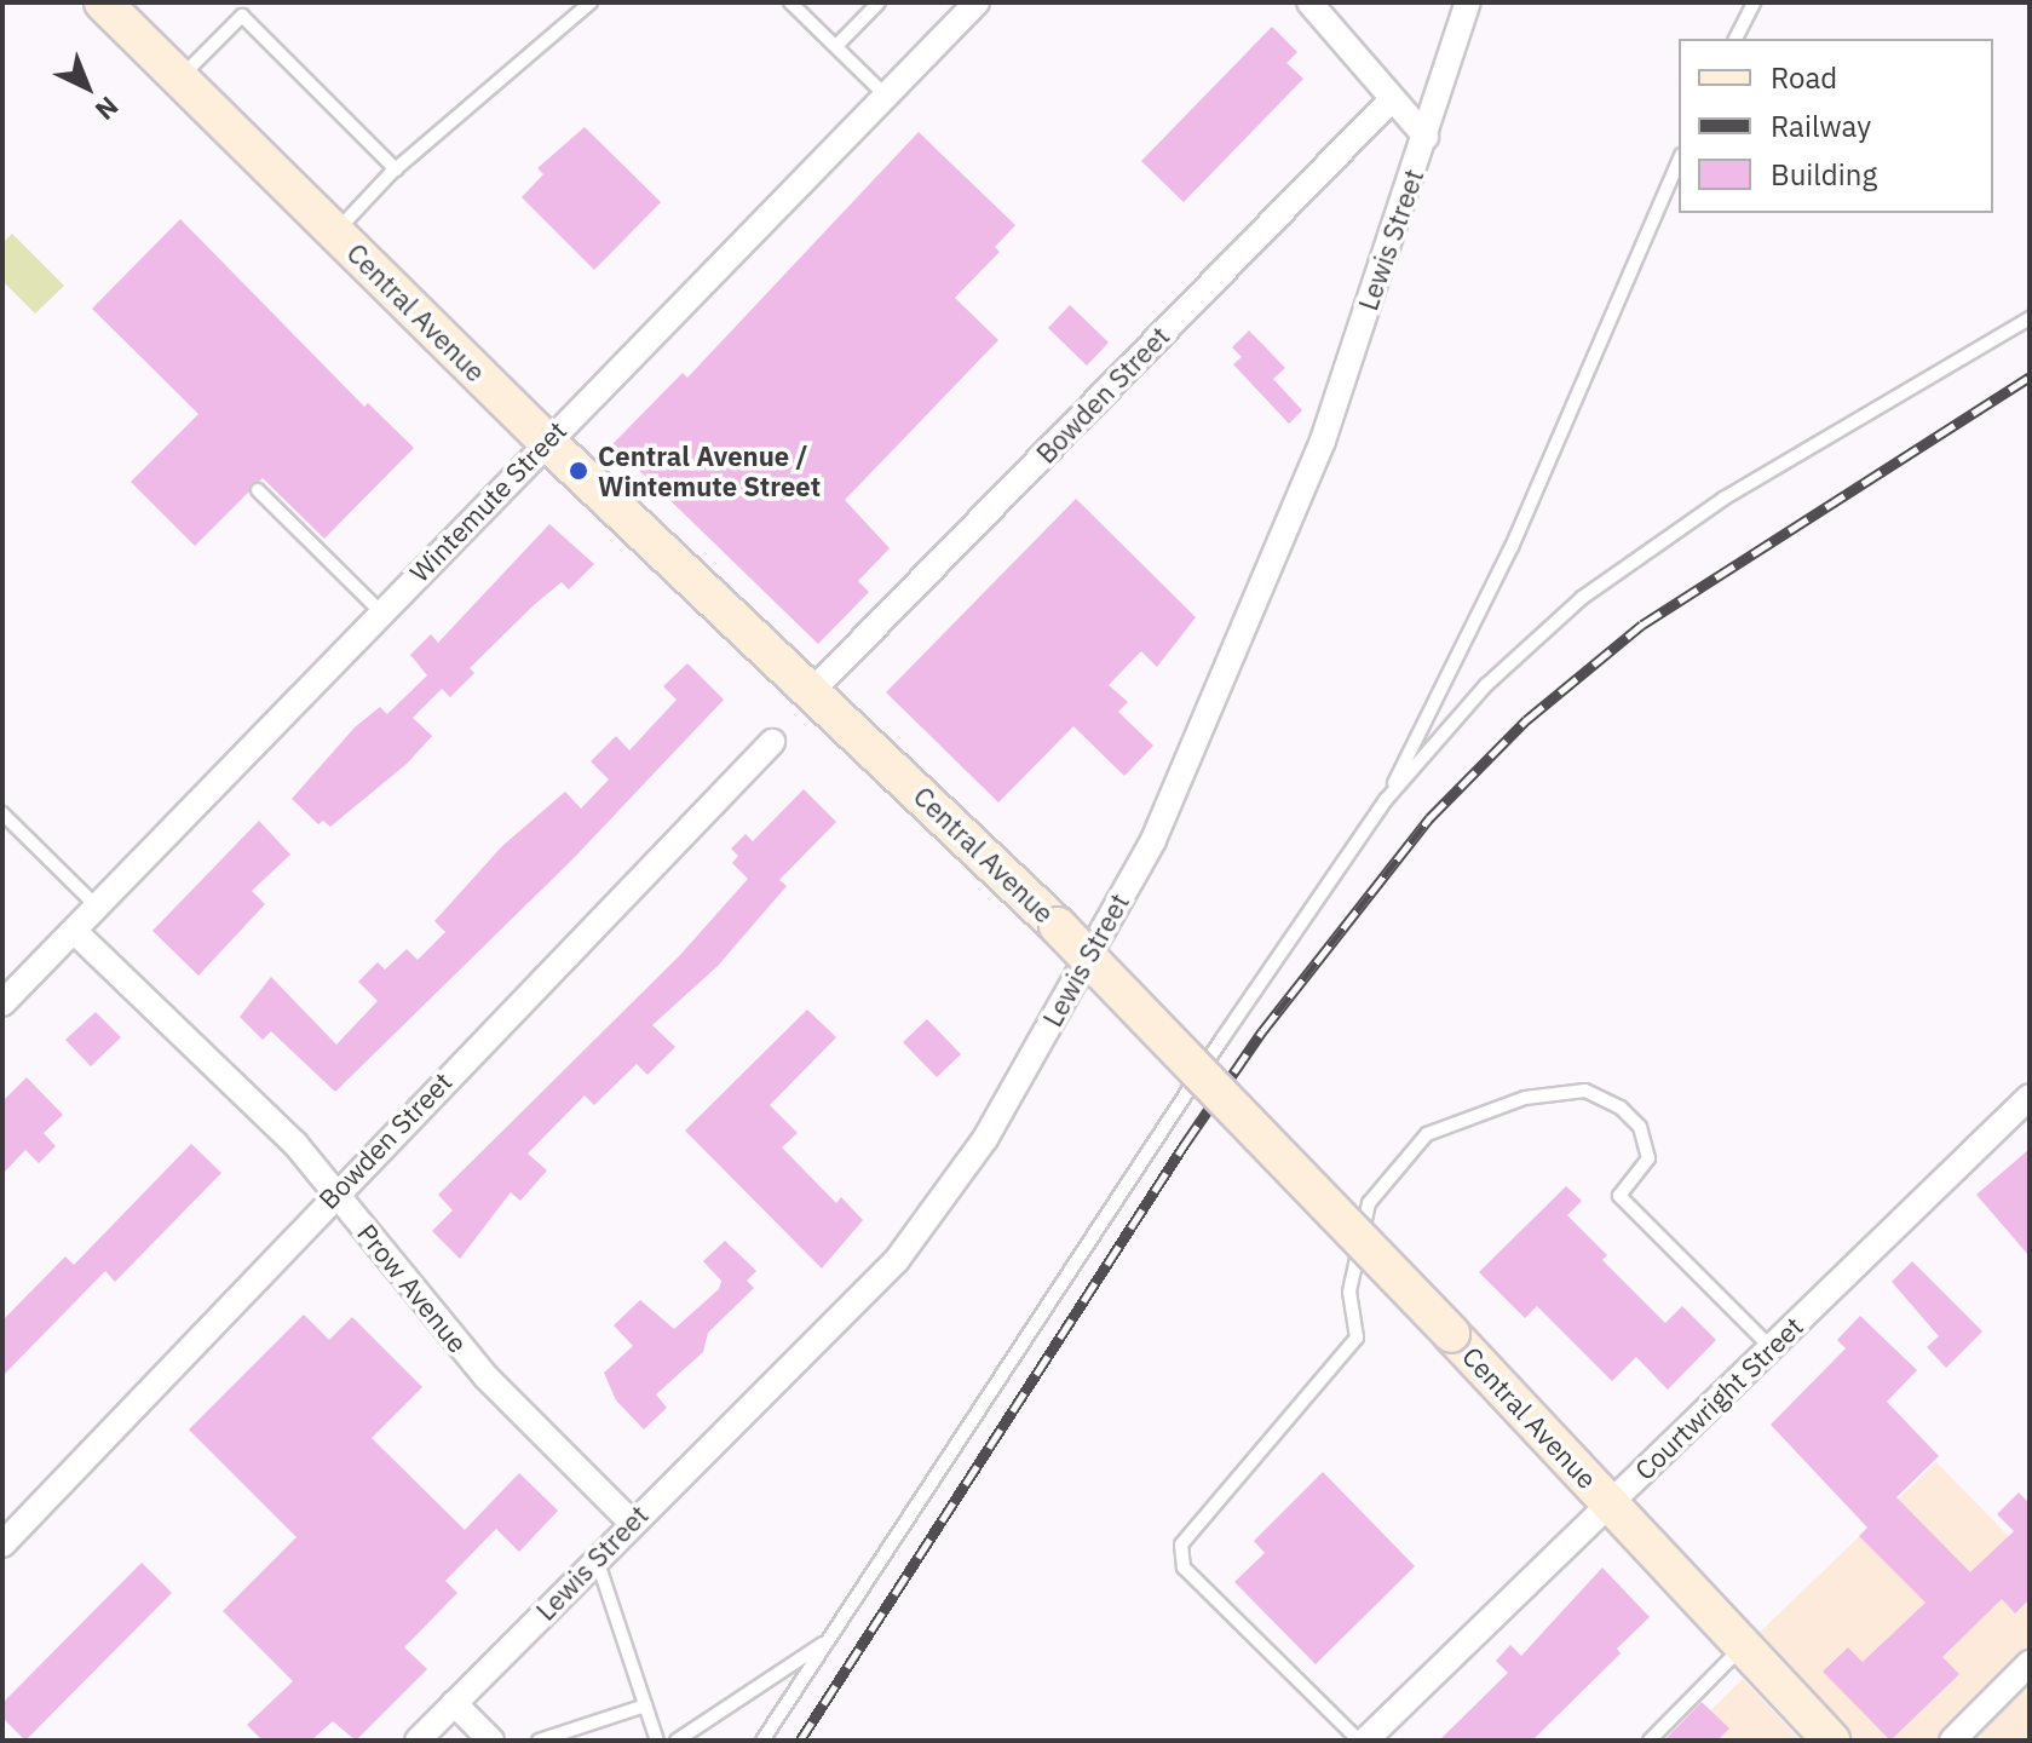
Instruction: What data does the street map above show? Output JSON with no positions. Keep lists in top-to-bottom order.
{
  "streets": {
    "main road": ["Central Avenue"],
    "street": [
      "Lewis Street",
      "Bowden Street",
      "Wintemute Street",
      "Prow Avenue",
      "Courtwright Street"
    ]
  },
  "crossings": [
    ["Lewis Street", "Prow Avenue"],
    ["Central Avenue", "Bowden Street"],
    ["Central Avenue", "Wintemute Street"],
    ["Central Avenue", "Courtwright Street"],
    ["Bowden Street", "Prow Avenue"],
    ["Wintemute Street", "Prow Avenue"]
  ],
  "places": ["Central Avenue / Wintemute Street"],
  "legend": ["Road", "Railway", "Building"],
  "north": "bottom right"
}
